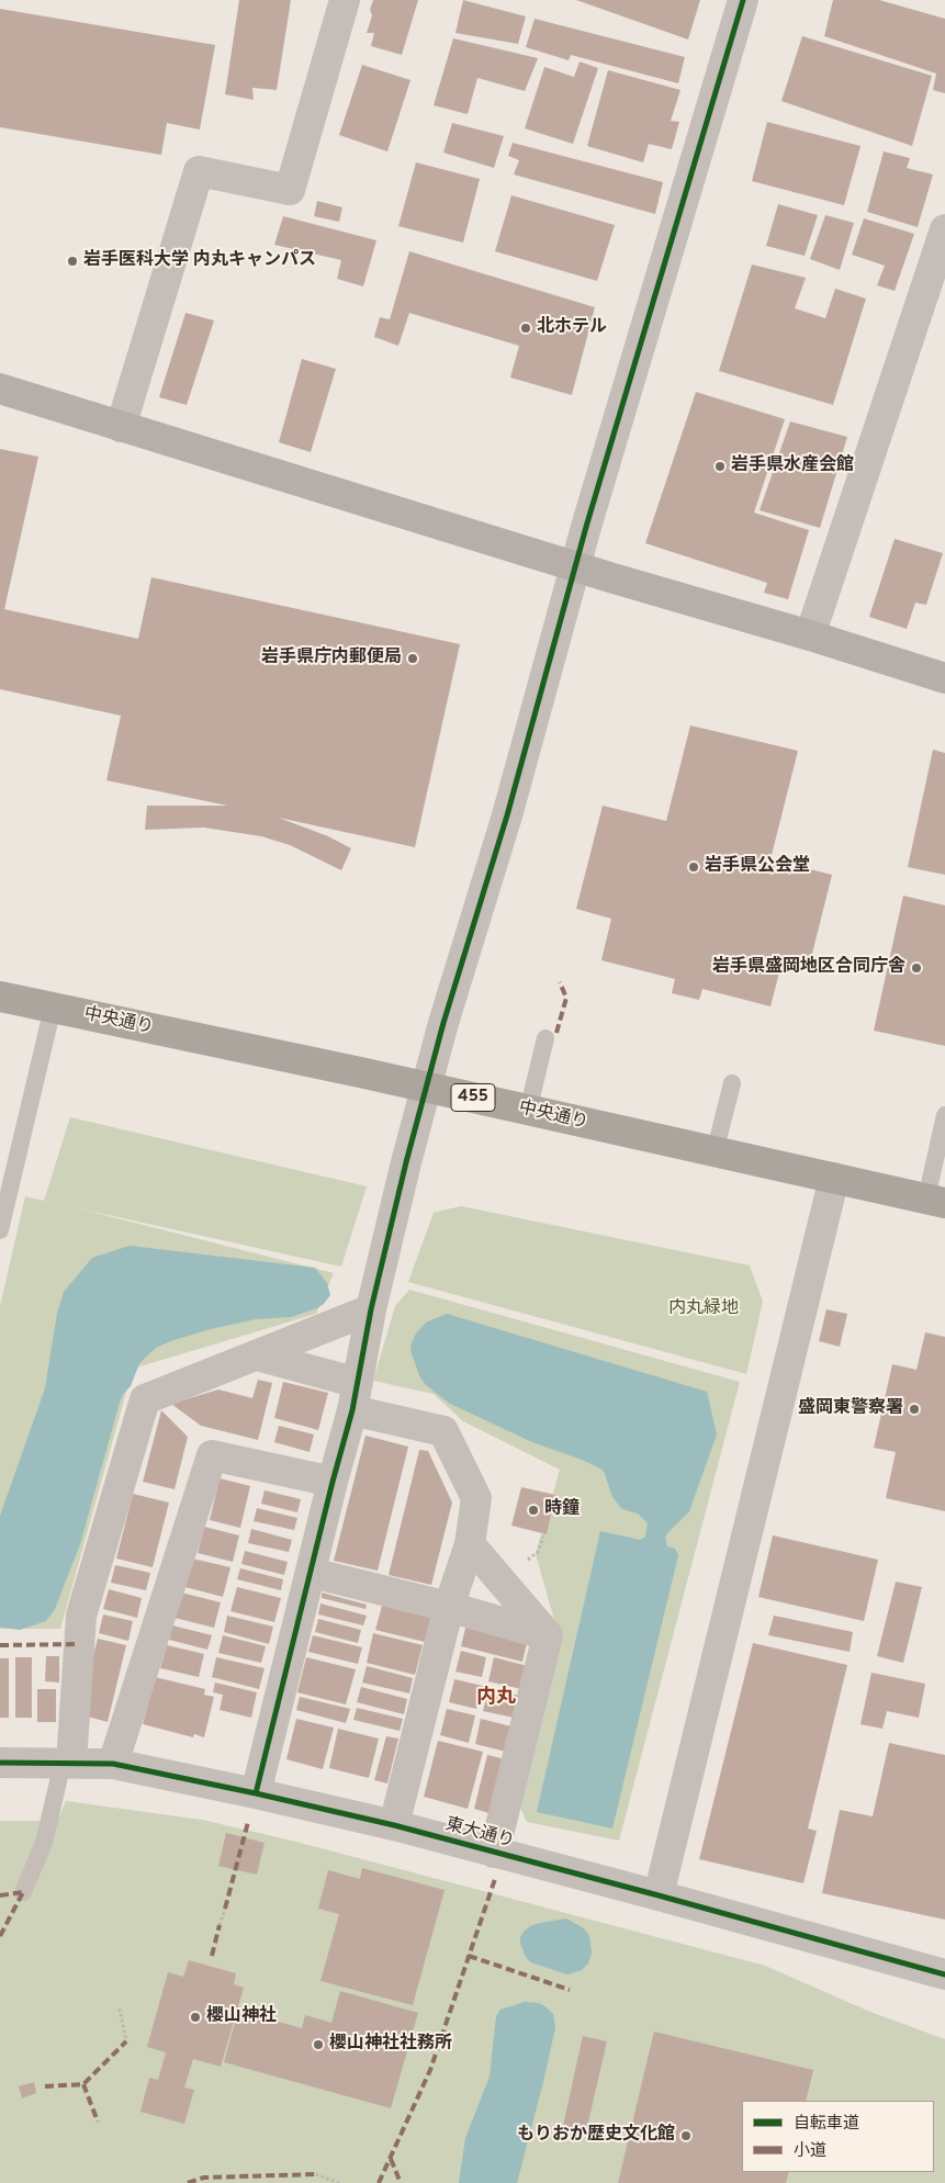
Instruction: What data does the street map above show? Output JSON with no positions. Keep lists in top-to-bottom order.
{
  "streets": {
    "highway": ["中央通り", "455"],
    "street": ["東大通り"]
  },
  "districts": ["内丸"],
  "parks": ["内丸緑地"],
  "places": [
    "岩手医科大学 内丸キャンパス",
    "北ホテル",
    "岩手県水産会館",
    "岩手県庁内郵便局",
    "岩手県公会堂",
    "岩手県盛岡地区合同庁舎",
    "盛岡東警察署",
    "時鐘",
    "櫻山神社",
    "櫻山神社社務所",
    "もりおか歴史文化館"
  ],
  "legend": ["自転車道", "小道"]
}
